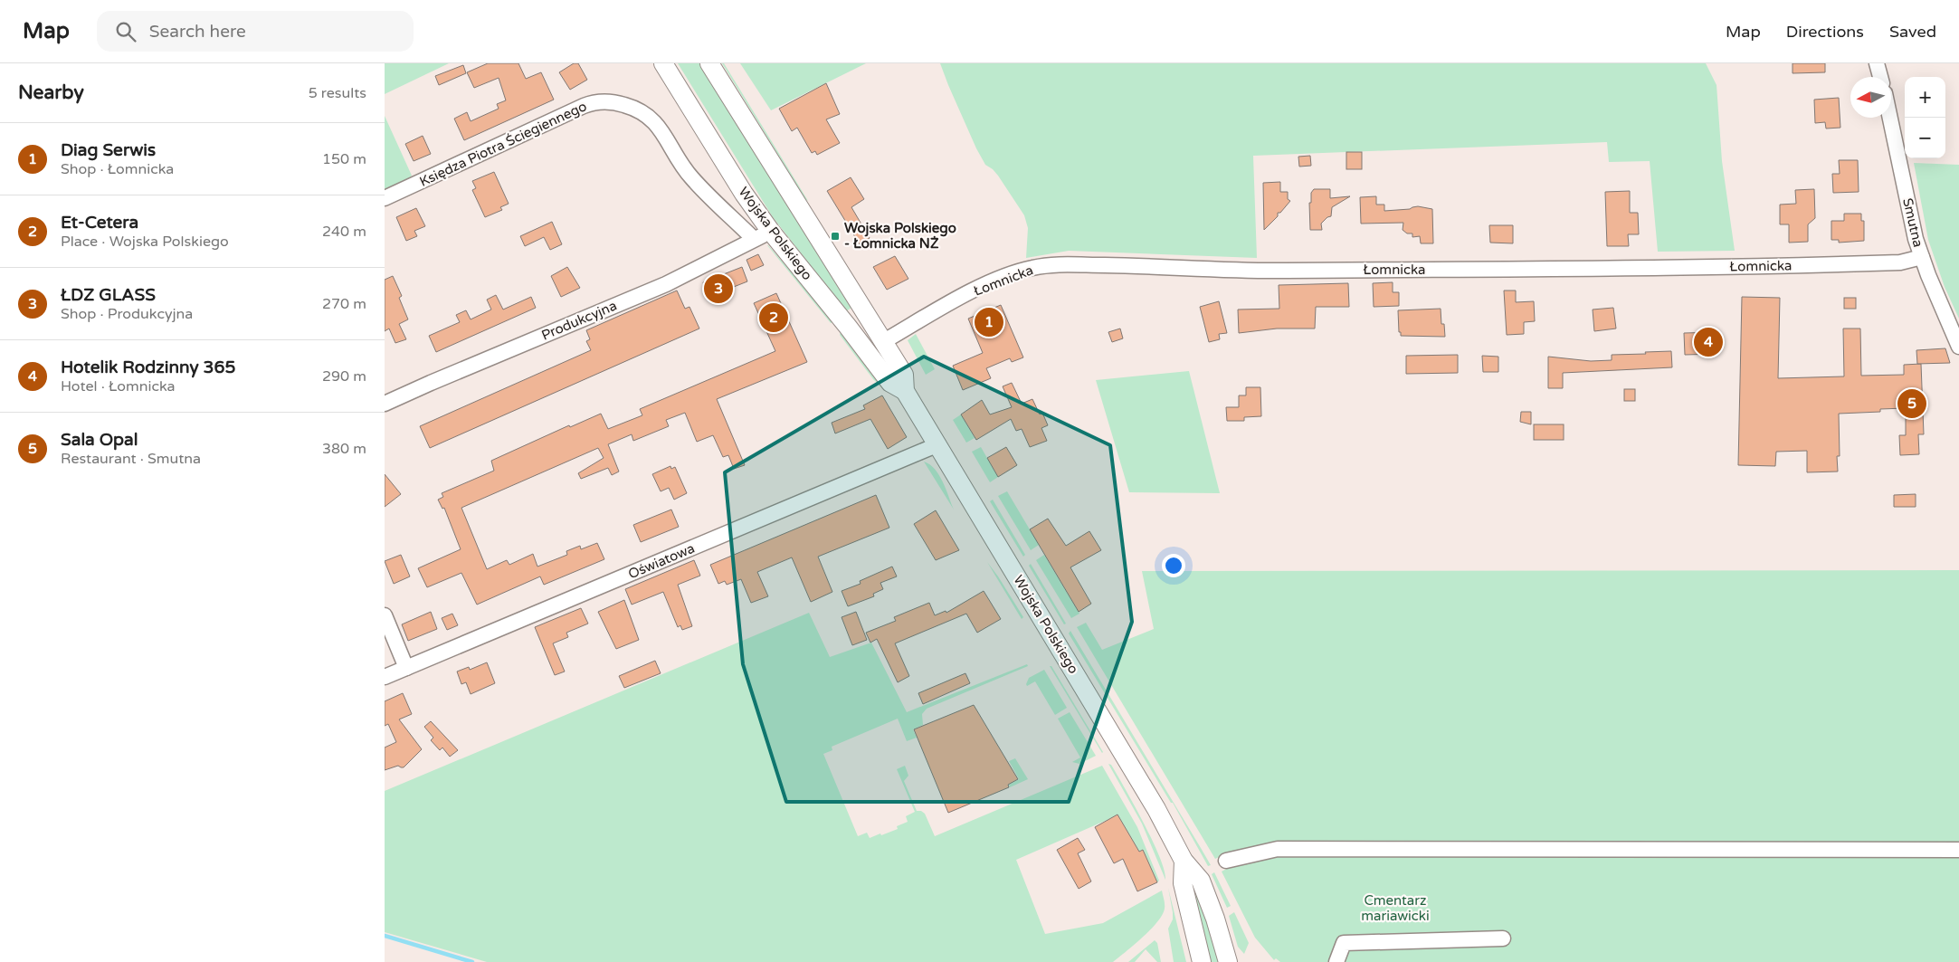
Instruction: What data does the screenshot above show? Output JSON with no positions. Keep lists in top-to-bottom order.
{
  "streets": {
    "main road": ["Wojska Polskiego"],
    "street": [
      "Księdza Piotra Ściegiennego",
      "Smutna",
      "Łomnicka",
      "Produkcyjna",
      "Oświatowa"
    ]
  },
  "crossings": [
    ["Księdza Piotra Ściegiennego", "Produkcyjna"],
    ["Smutna", "Łomnicka"],
    ["Wojska Polskiego", "Łomnicka"],
    ["Wojska Polskiego", "Produkcyjna"],
    ["Wojska Polskiego", "Oświatowa"]
  ],
  "parks": ["Cmentarz mariawicki"],
  "places": {
    "transit": ["Wojska Polskiego - Łomnicka NŻ"]
  },
  "north": "left",
  "page": {
    "header": "Map",
    "search": "Search here",
    "nav": ["Map", "Directions", "Saved"],
    "heading": ["Nearby", "5 results"],
    "map_buttons": ["+", "−"],
    "list": [
      {
        "mark": "1",
        "name": "Diag Serwis",
        "note": "Shop · Łomnicka",
        "value": "150 m"
      },
      {
        "mark": "2",
        "name": "Et-Cetera",
        "note": "Place · Wojska Polskiego",
        "value": "240 m"
      },
      {
        "mark": "3",
        "name": "ŁDZ GLASS",
        "note": "Shop · Produkcyjna",
        "value": "270 m"
      },
      {
        "mark": "4",
        "name": "Hotelik Rodzinny 365",
        "note": "Hotel · Łomnicka",
        "value": "290 m"
      },
      {
        "mark": "5",
        "name": "Sala Opal",
        "note": "Restaurant · Smutna",
        "value": "380 m"
      }
    ],
    "pins": [
      "3",
      "2",
      "1",
      "4",
      "5"
    ]
  }
}
